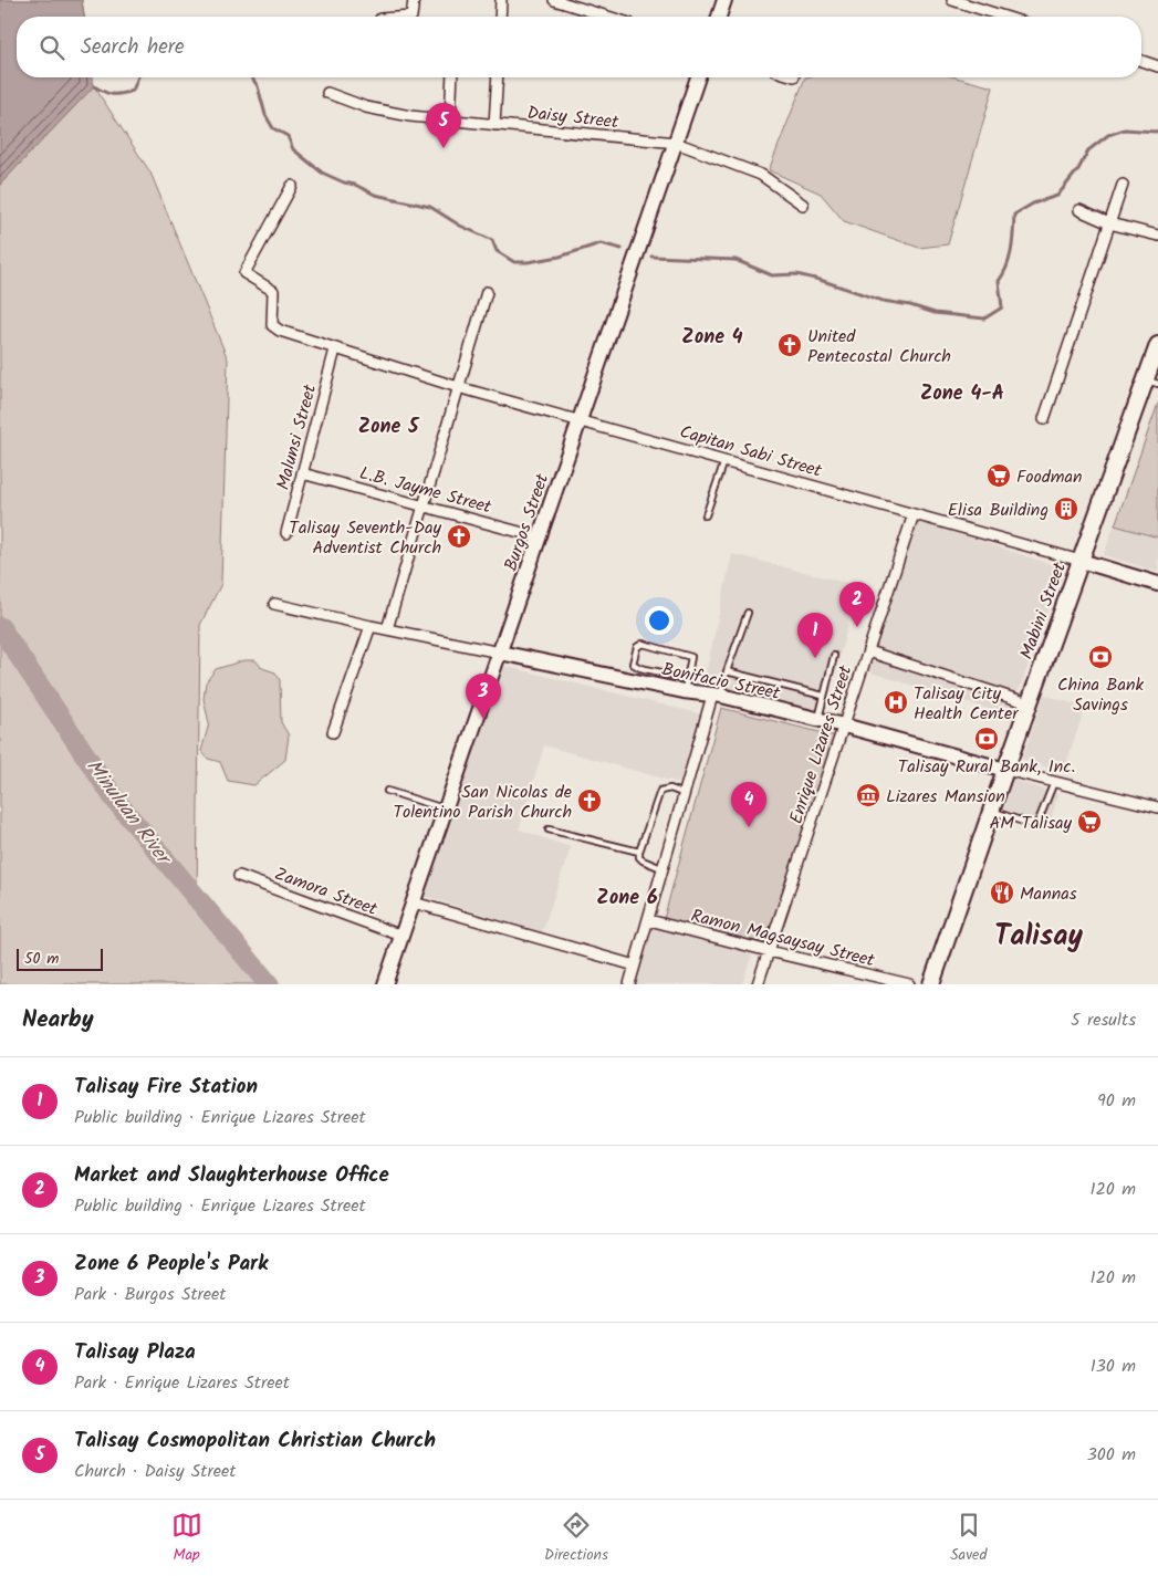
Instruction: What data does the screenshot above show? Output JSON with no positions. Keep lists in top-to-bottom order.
{
  "streets": {
    "main road": ["Mabini Street"],
    "street": [
      "Daisy Street",
      "Malunsi Street",
      "Capitan Sabi Street",
      "L.B. Jayme Street",
      "Burgos Street",
      "Bonifacio Street",
      "Enrique Lizares Street",
      "Zamora Street",
      "Ramon Magsaysay Street"
    ]
  },
  "crossings": [
    ["Daisy Street", "Burgos Street"],
    ["Malunsi Street", "Capitan Sabi Street"],
    ["Malunsi Street", "L.B. Jayme Street"],
    ["Capitan Sabi Street", "Burgos Street"],
    ["Capitan Sabi Street", "Mabini Street"],
    ["Capitan Sabi Street", "Enrique Lizares Street"],
    ["L.B. Jayme Street", "Burgos Street"],
    ["Burgos Street", "Bonifacio Street"],
    ["Burgos Street", "Zamora Street"],
    ["Mabini Street", "Bonifacio Street"],
    ["Bonifacio Street", "Enrique Lizares Street"],
    ["Enrique Lizares Street", "Ramon Magsaysay Street"]
  ],
  "districts": [
    "Zone 4",
    "Zone 4-A",
    "Zone 5",
    "Zone 6",
    "Talisay"
  ],
  "water": ["Minuluan River"],
  "places": {
    "church": ["United Pentecostal Church", "Talisay Seventh-Day Adventist Church", "San Nicolas de Tolentino Parish Church"],
    "supermarket": ["Foodman", "AM Talisay"],
    "building": ["Elisa Building"],
    "bank": ["China Bank Savings", "Talisay Rural Bank, Inc."],
    "hospital": ["Talisay City Health Center"],
    "museum": ["Lizares Mansion"],
    "restaurant": ["Mannas"]
  },
  "scale_bar": "50 m",
  "page": {
    "search": "Search here",
    "pins": [
      "5",
      "2",
      "1",
      "3",
      "4"
    ],
    "scale": "50 m",
    "heading": ["Nearby", "5 results"],
    "list": [
      {
        "mark": "1",
        "name": "Talisay Fire Station",
        "note": "Public building · Enrique Lizares Street",
        "value": "90 m"
      },
      {
        "mark": "2",
        "name": "Market and Slaughterhouse Office",
        "note": "Public building · Enrique Lizares Street",
        "value": "120 m"
      },
      {
        "mark": "3",
        "name": "Zone 6 People's Park",
        "note": "Park · Burgos Street",
        "value": "120 m"
      },
      {
        "mark": "4",
        "name": "Talisay Plaza",
        "note": "Park · Enrique Lizares Street",
        "value": "130 m"
      },
      {
        "mark": "5",
        "name": "Talisay Cosmopolitan Christian Church",
        "note": "Church · Daisy Street",
        "value": "300 m"
      }
    ],
    "nav": ["Map", "Directions", "Saved"]
  }
}
